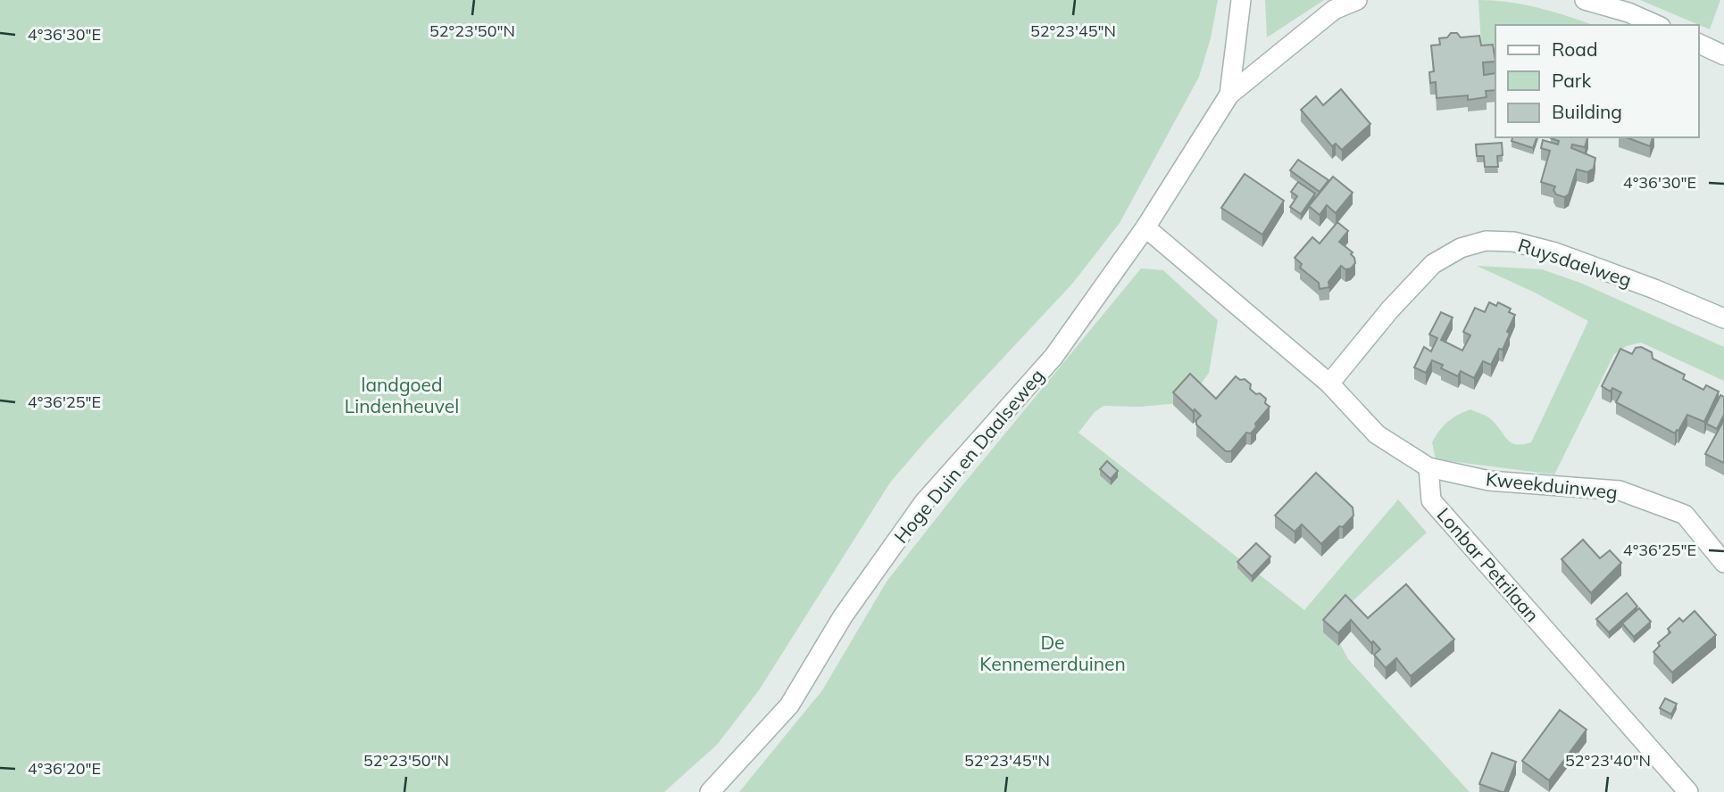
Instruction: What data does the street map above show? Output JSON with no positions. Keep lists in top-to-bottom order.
{
  "streets": {
    "street": [
      "Ruysdaelweg",
      "Hoge Duin en Daalseweg",
      "Kweekduinweg",
      "Lonbar Petrilaan"
    ]
  },
  "crossings": [
    ["Kweekduinweg", "Lonbar Petrilaan"]
  ],
  "parks": ["landgoed Lindenheuvel", "De Kennemerduinen"],
  "legend": ["Road", "Park", "Building"],
  "coordinates": [
    "52°23'50\"N",
    "52°23'45\"N",
    "4°36'30\"E",
    "4°36'25\"E",
    "52°23'40\"N",
    "4°36'20\"E"
  ]
}
